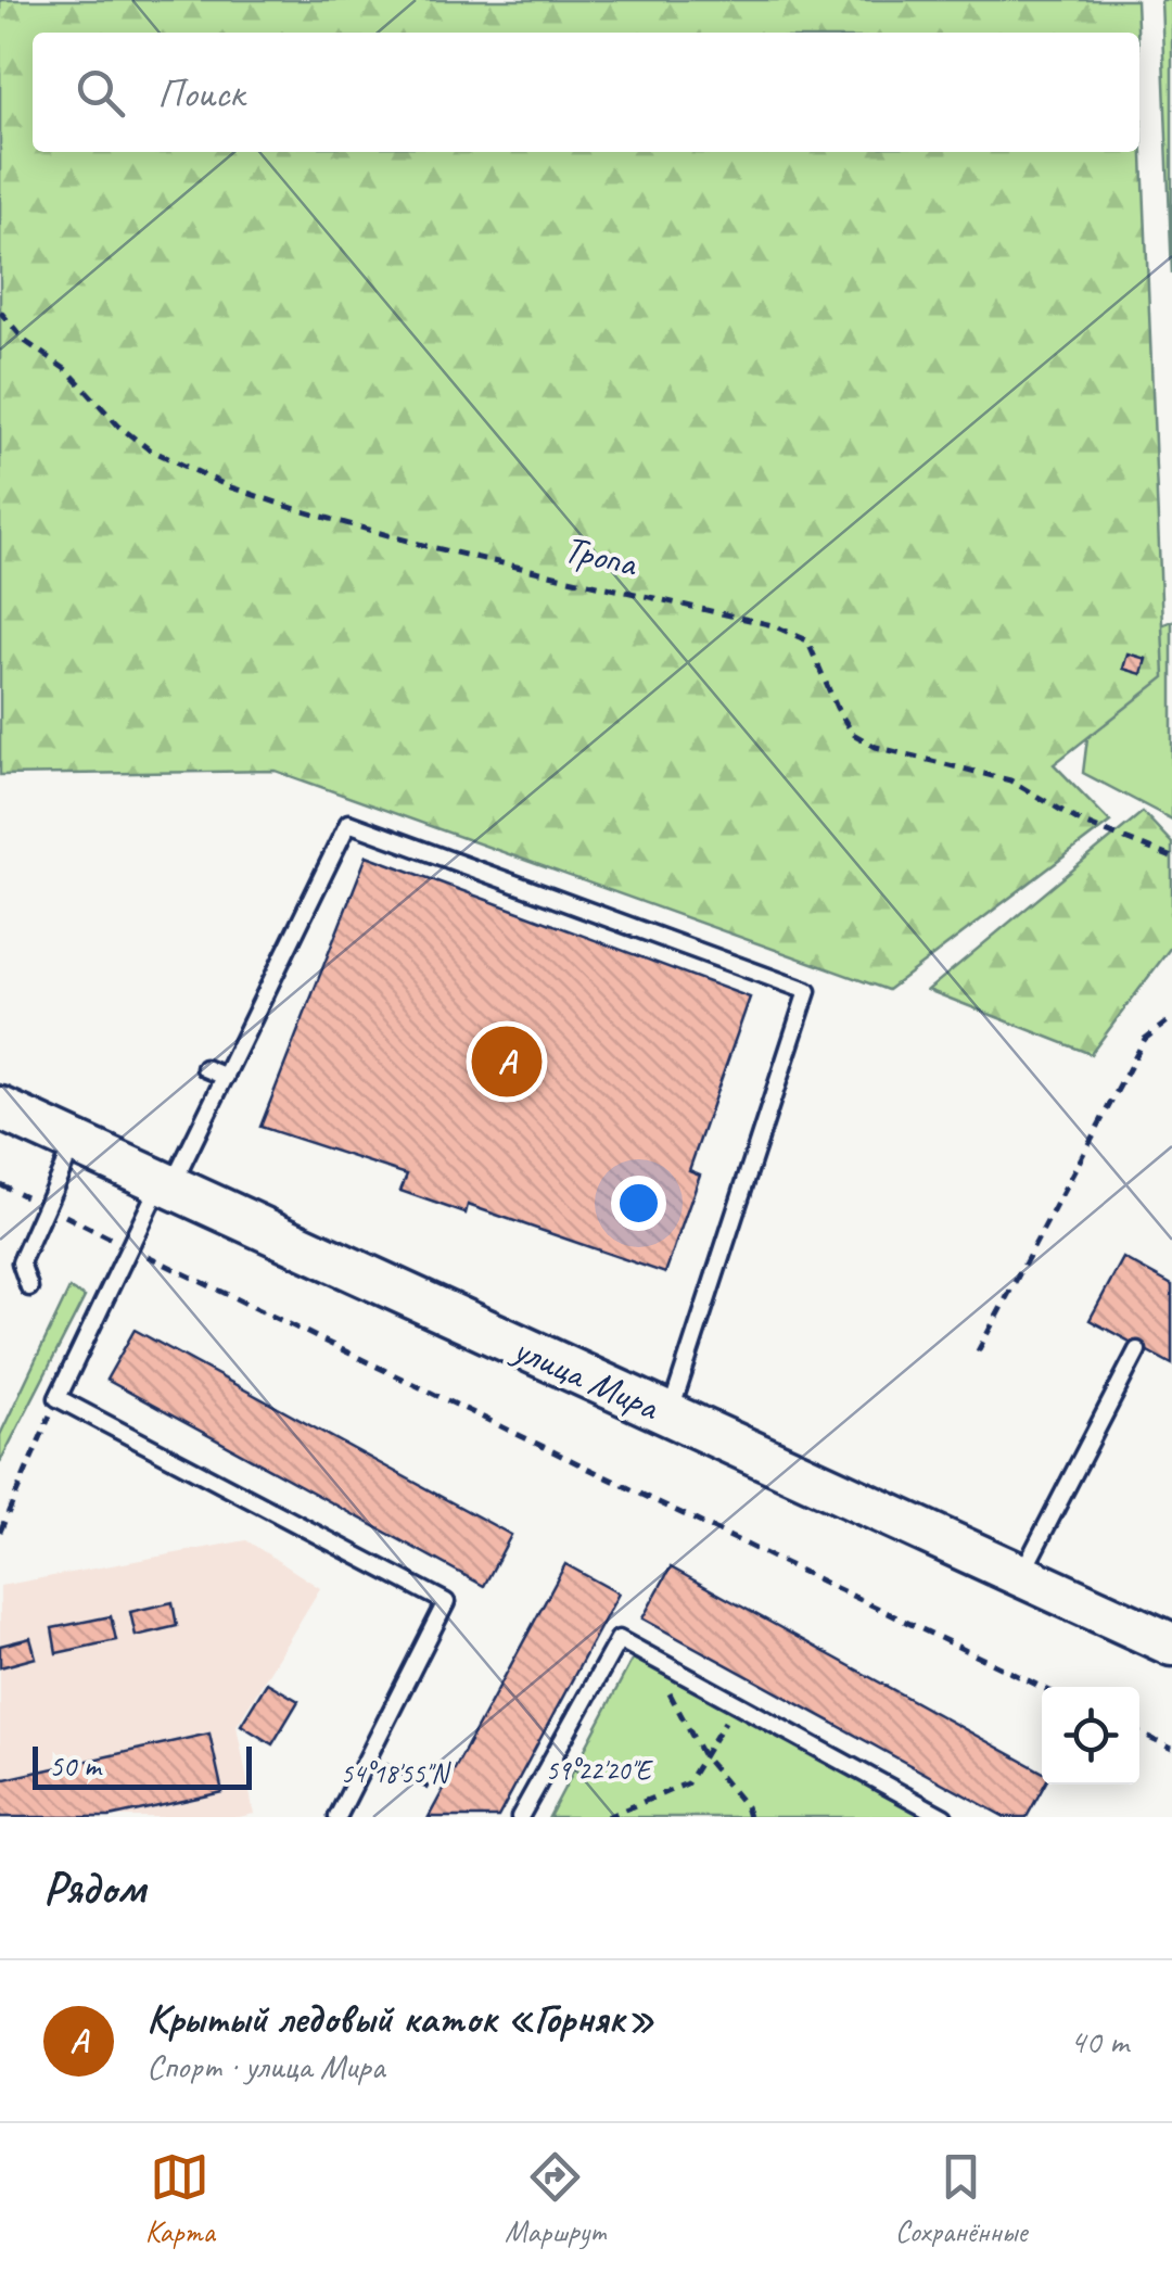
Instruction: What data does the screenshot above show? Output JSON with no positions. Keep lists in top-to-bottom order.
{
  "streets": {
    "main road": ["улица Мира"],
    "path": ["Тропа"]
  },
  "scale_bar": "50 m",
  "page": {
    "search": "Поиск",
    "pins": "A",
    "scale": "50 m",
    "heading": "Рядом",
    "list": [
      {
        "mark": "A",
        "name": "Крытый ледовый каток «Горняк»",
        "note": "Спорт · улица Мира",
        "value": "40 m"
      }
    ],
    "nav": ["Карта", "Маршрут", "Сохранённые"]
  },
  "coordinates": ["59°22'20\"E", "54°18'55\"N"]
}
